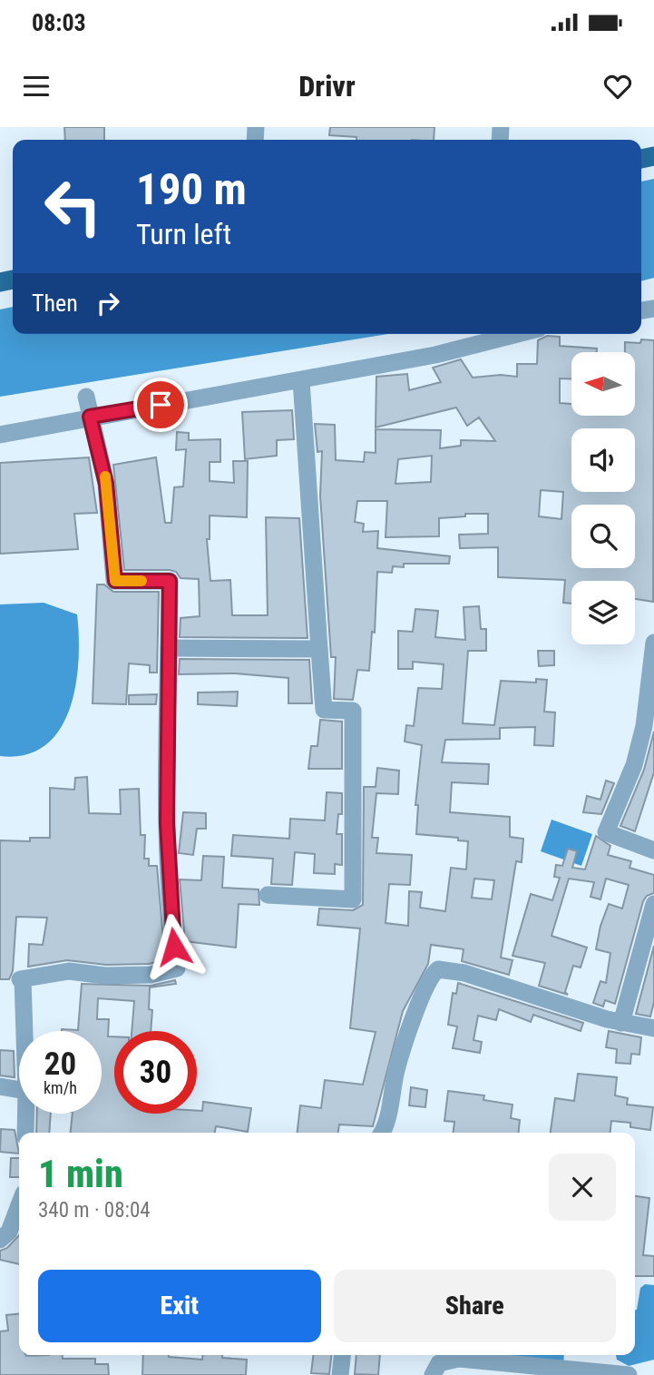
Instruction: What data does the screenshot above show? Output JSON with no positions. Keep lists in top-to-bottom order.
{
  "north": "left",
  "page": {
    "status": "08:03",
    "header": "Drivr",
    "turn": ["190 m", "Turn left"],
    "then": "Then",
    "speed": "20 km/h",
    "limit": "30",
    "heading": ["1 min", "340 m · 08:04"],
    "buttons": ["Exit", "Share"]
  }
}
